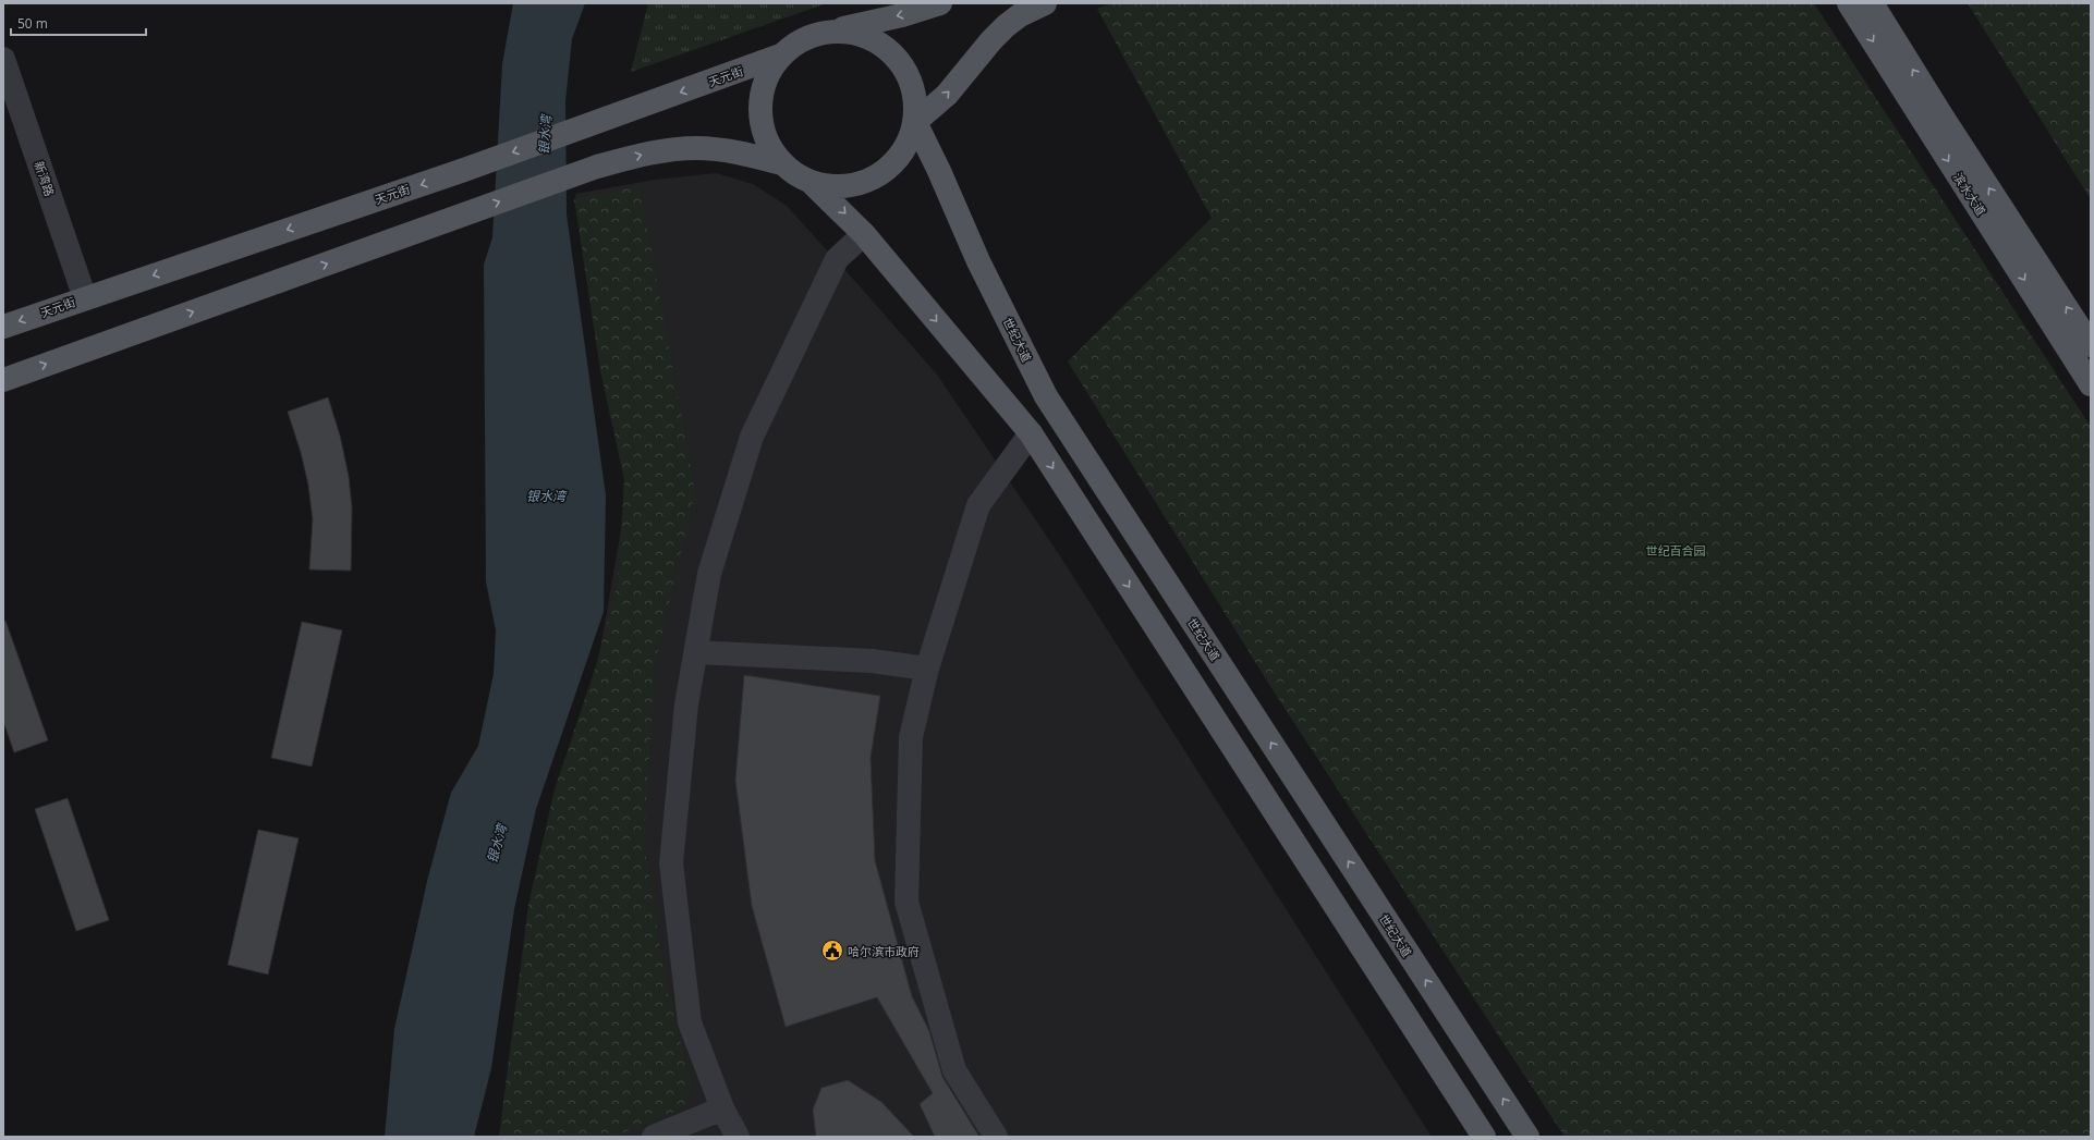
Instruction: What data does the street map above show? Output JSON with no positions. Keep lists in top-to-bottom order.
{
  "streets": {
    "main road": ["天元街", "滨水大道", "世纪大道"],
    "street": ["新湾路"]
  },
  "crossings": [
    ["天元街", "新湾路"]
  ],
  "water": ["银水湾"],
  "parks": ["世纪百合园"],
  "places": {
    "public building": ["哈尔滨市政府"]
  },
  "scale_bar": "50 m"
}
